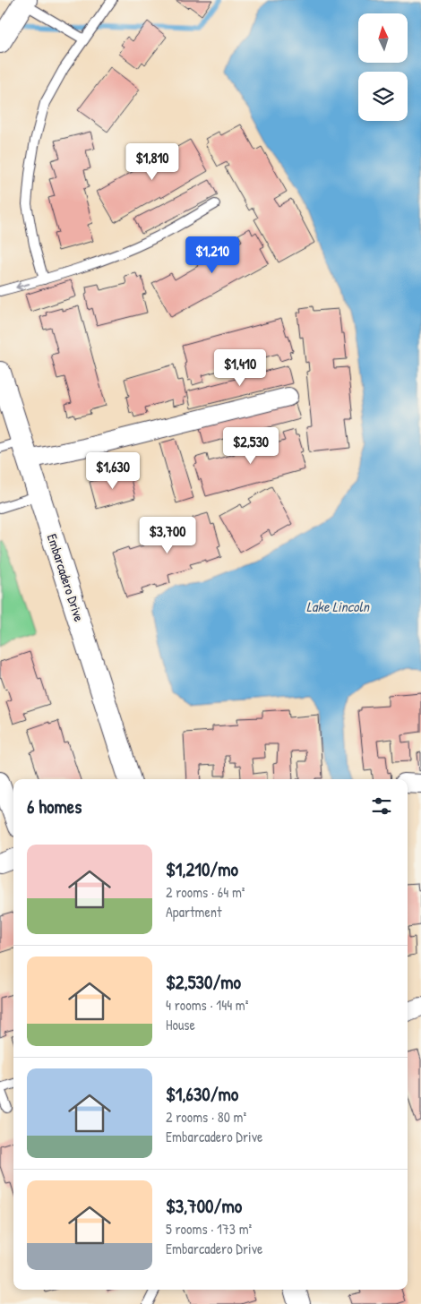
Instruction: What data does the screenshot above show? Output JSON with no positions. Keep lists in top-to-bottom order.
{
  "streets": {
    "street": ["Embarcadero Drive"]
  },
  "water": ["Lake Lincoln"],
  "north": "top",
  "page": {
    "price": [
      "$1,810",
      "$1,210",
      "$1,410",
      "$2,530",
      "$1,630",
      "$3,700"
    ],
    "heading": "6 homes",
    "list": [
      {
        "name": "$1,210/mo",
        "note": "2 rooms · 64 m² · Apartment"
      },
      {
        "name": "$2,530/mo",
        "note": "4 rooms · 144 m² · House"
      },
      {
        "name": "$1,630/mo",
        "note": "2 rooms · 80 m² · Embarcadero Drive"
      },
      {
        "name": "$3,700/mo",
        "note": "5 rooms · 173 m² · Embarcadero Drive"
      }
    ]
  }
}
